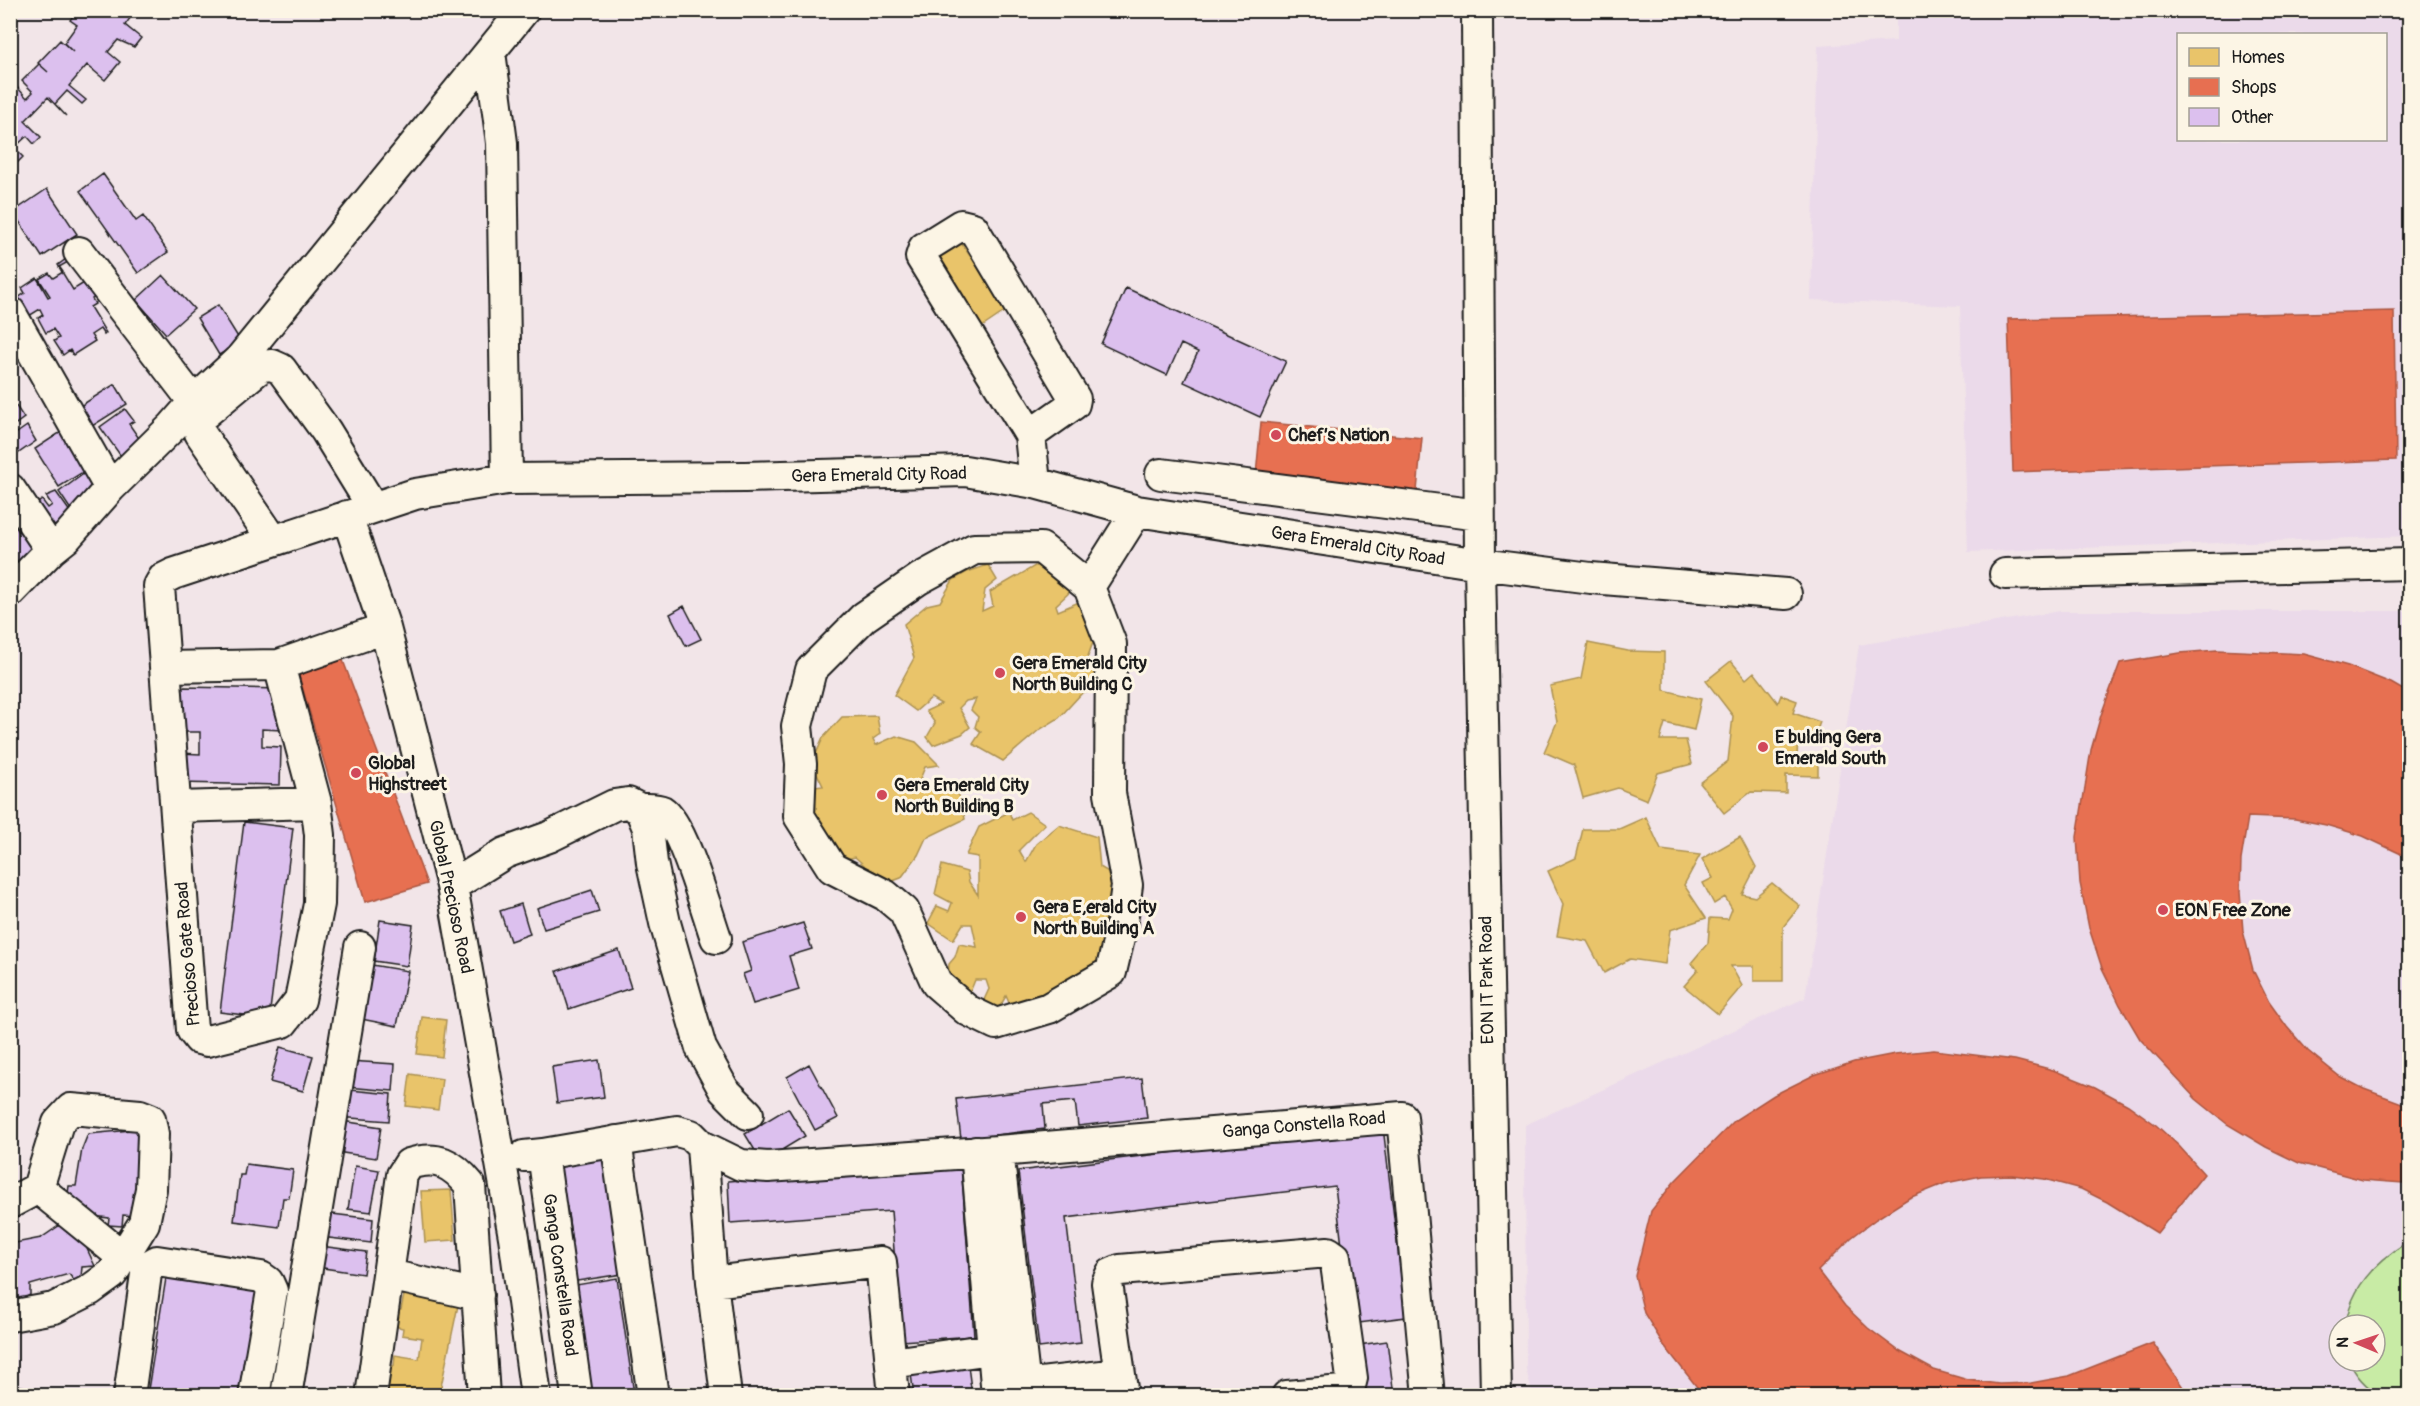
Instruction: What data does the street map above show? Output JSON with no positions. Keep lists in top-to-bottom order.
{
  "streets": {
    "street": [
      "Gera Emerald City Road",
      "Global Precioso Road",
      "Precioso Gate Road",
      "EON IT Park Road",
      "Ganga Constella Road"
    ]
  },
  "crossings": [
    ["Gera Emerald City Road", "Global Precioso Road"],
    ["Gera Emerald City Road", "EON IT Park Road"],
    ["Global Precioso Road", "Precioso Gate Road"],
    ["Global Precioso Road", "Ganga Constella Road"]
  ],
  "places": [
    "Chef’s Nation",
    "Gera Emerald City North Building C",
    "E bulding Gera Emerald South",
    "Global Highstreet",
    "Gera Emerald City North Building B",
    "EON Free Zone",
    "Gera E,erald City North Building A"
  ],
  "legend": ["Homes", "Shops", "Other"],
  "north": "left"
}
